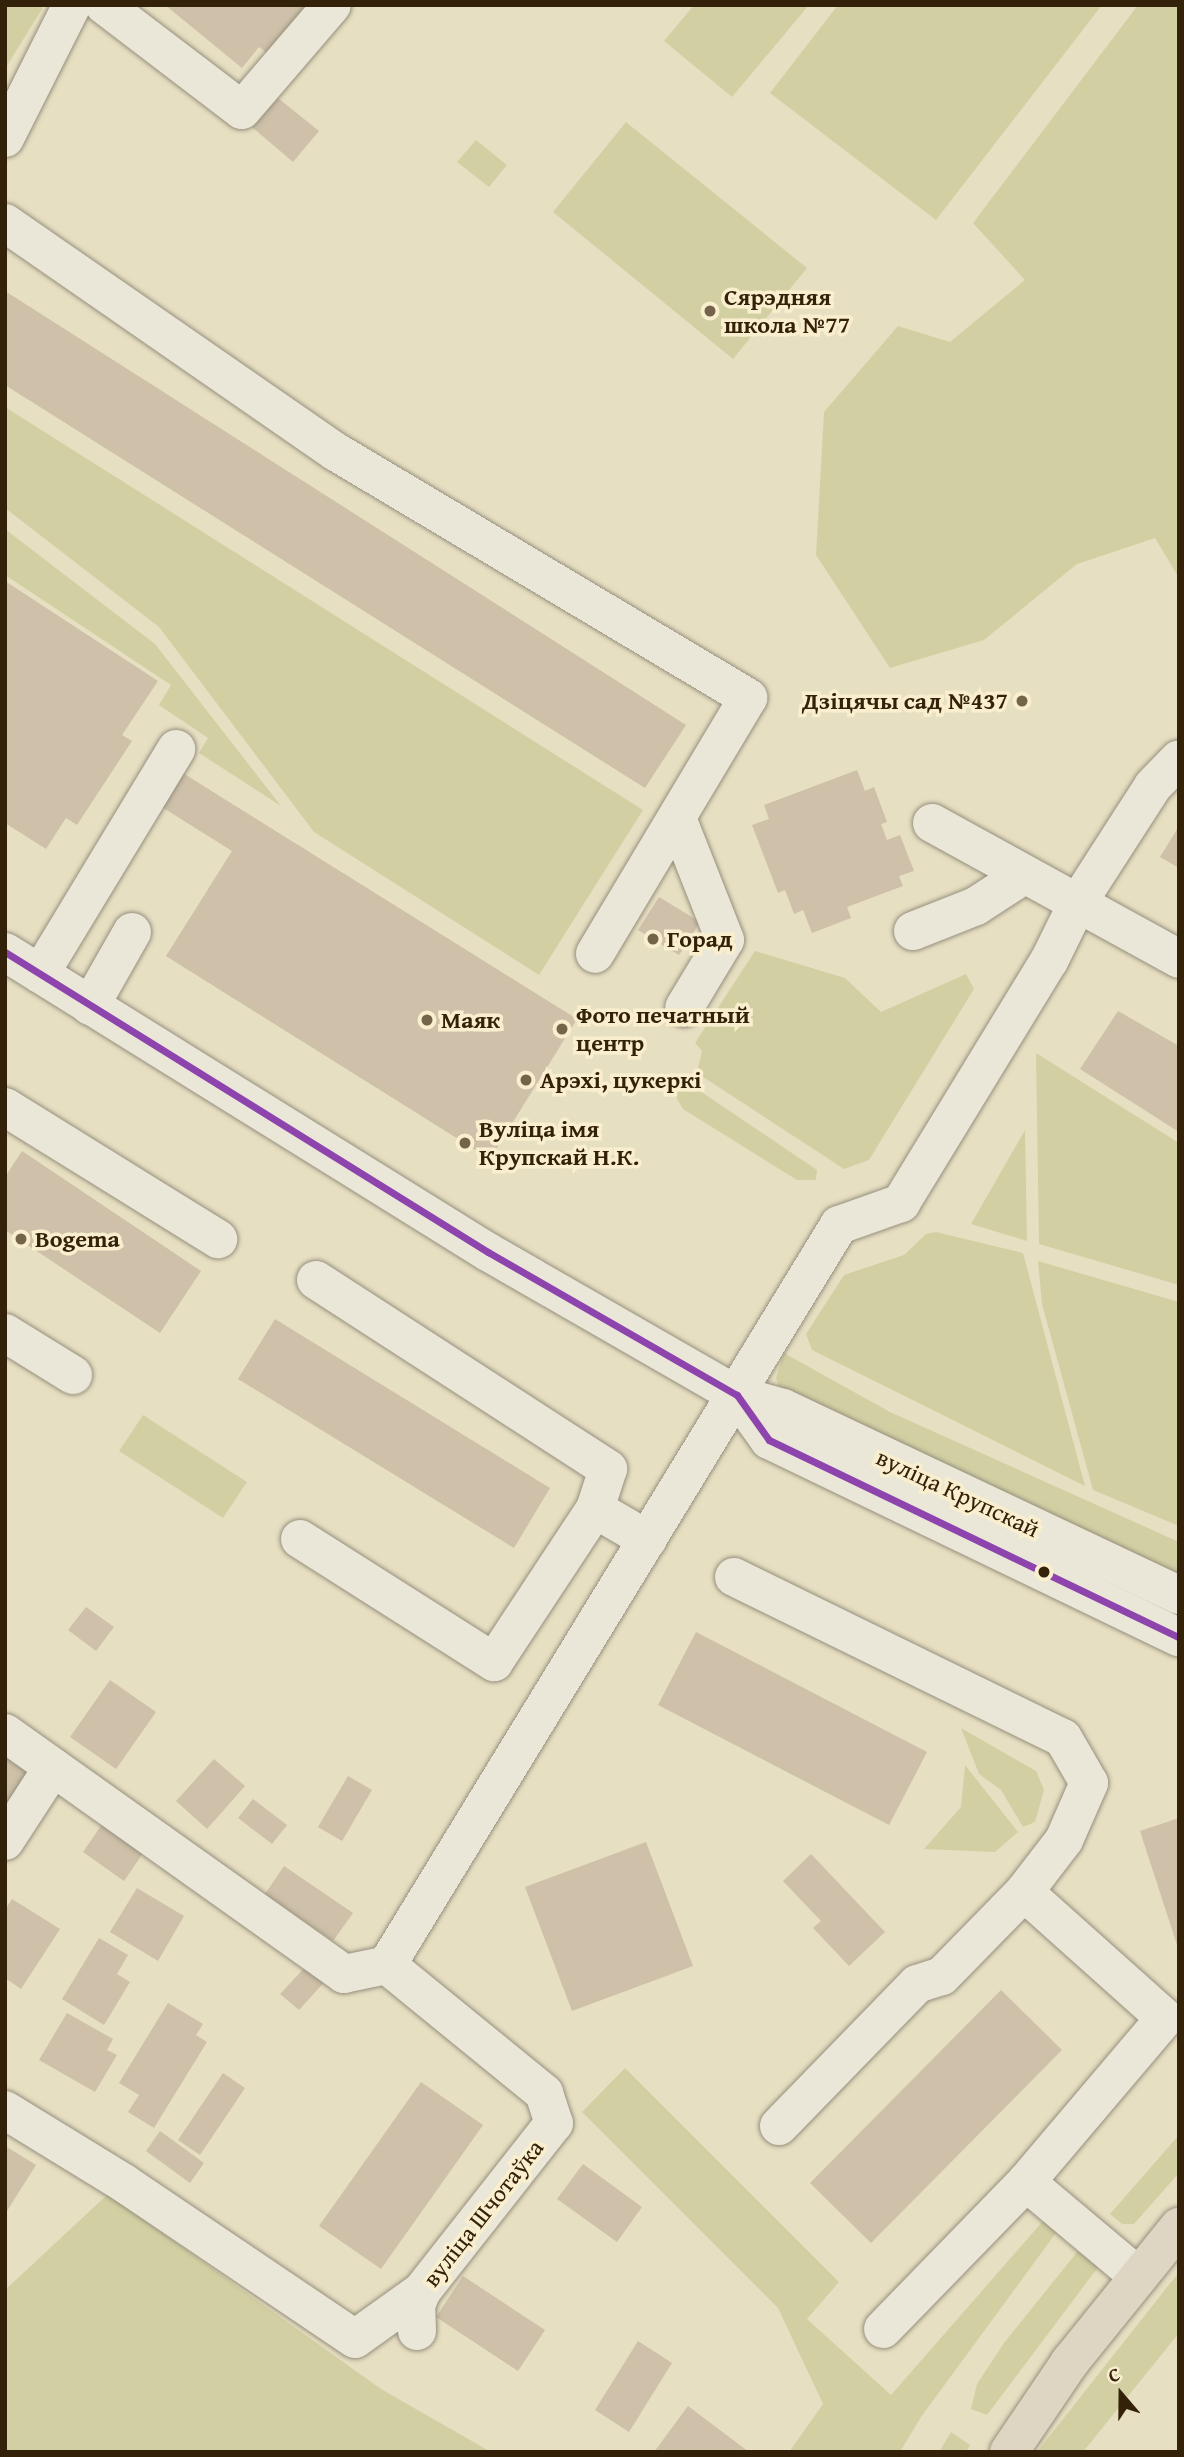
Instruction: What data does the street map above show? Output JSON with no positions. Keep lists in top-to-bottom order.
{
  "streets": {
    "street": ["вуліца Крупскай", "вуліца Шчотаўка"]
  },
  "places": [
    "Сярэдняя школа №77",
    "Дзіцячы сад №437",
    "Горад",
    "Маяк",
    "Фото печатный центр",
    "Арэхі, цукеркі",
    "Вуліца імя Крупскай Н.К.",
    "Bogema"
  ],
  "north": "top"
}
